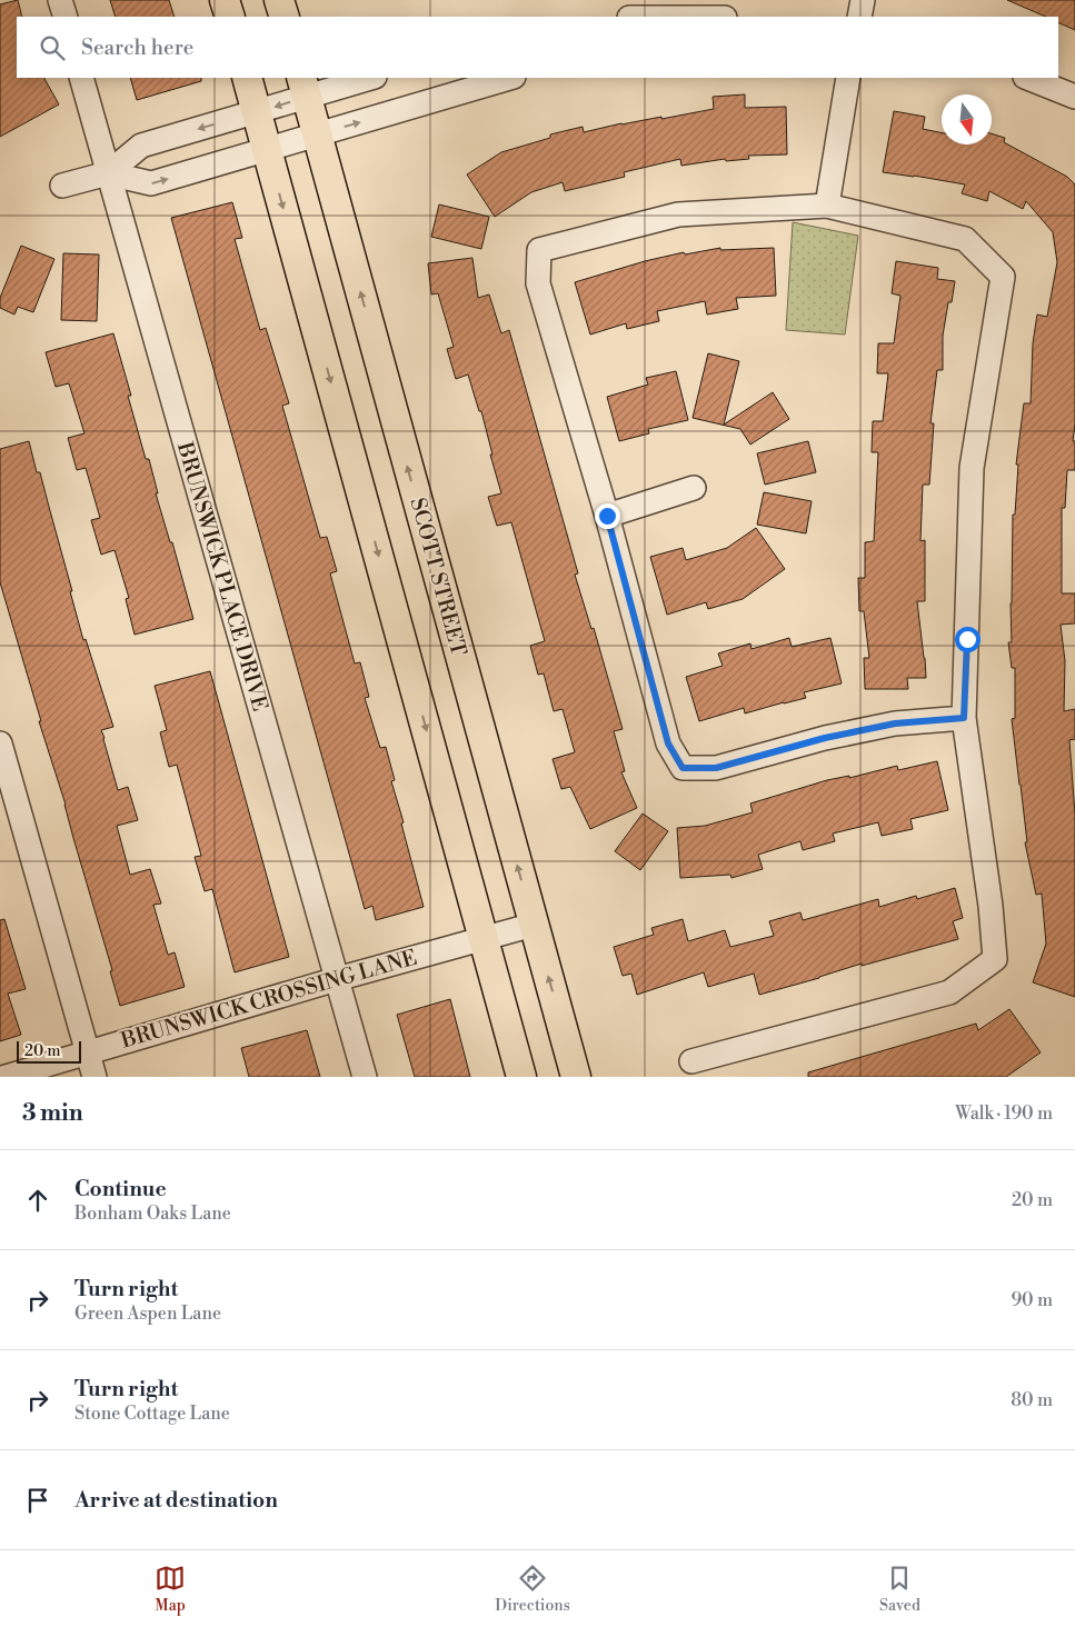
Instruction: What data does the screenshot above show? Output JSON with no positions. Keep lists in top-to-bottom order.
{
  "streets": {
    "main road": ["SCOTT STREET"],
    "street": ["BRUNSWICK PLACE DRIVE", "BRUNSWICK CROSSING LANE"]
  },
  "crossings": [
    ["BRUNSWICK PLACE DRIVE", "BRUNSWICK CROSSING LANE"],
    ["SCOTT STREET", "BRUNSWICK CROSSING LANE"]
  ],
  "scale_bar": "20 m",
  "north": "bottom",
  "page": {
    "search": "Search here",
    "scale": "20 m",
    "heading": ["3 min", "Walk · 190 m"],
    "list": [
      ["Continue", "Bonham Oaks Lane", "20 m"],
      ["Turn right", "Green Aspen Lane", "90 m"],
      ["Turn right", "Stone Cottage Lane", "80 m"],
      "Arrive at destination"
    ],
    "nav": ["Map", "Directions", "Saved"]
  }
}
